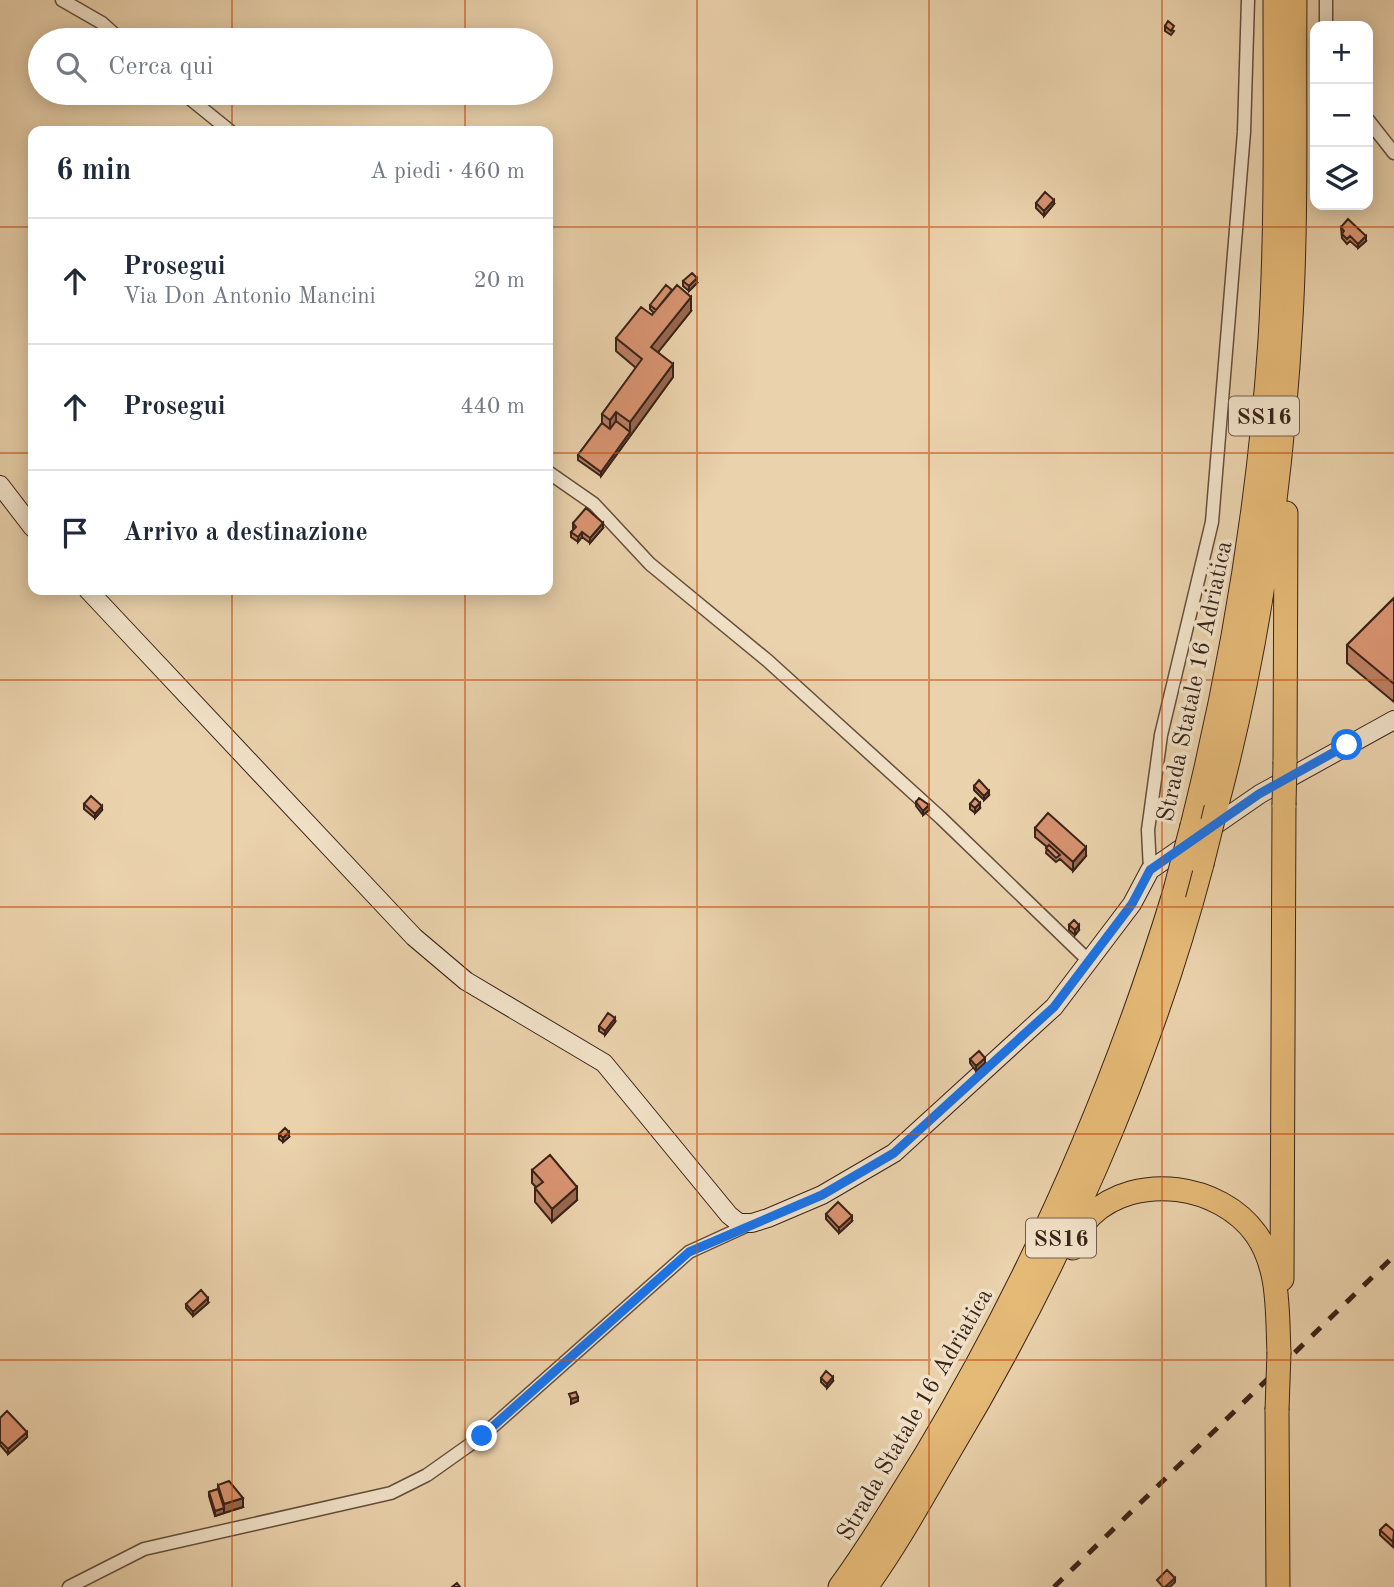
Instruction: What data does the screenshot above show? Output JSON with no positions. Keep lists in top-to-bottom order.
{
  "streets": {
    "highway": ["SS16", "Strada Statale 16 Adriatica"]
  },
  "page": {
    "map_buttons": ["+", "−"],
    "search": "Cerca qui",
    "heading": ["6 min", "A piedi · 460 m"],
    "list": [
      ["Prosegui", "Via Don Antonio Mancini", "20 m"],
      ["Prosegui", "440 m"],
      "Arrivo a destinazione"
    ]
  }
}
